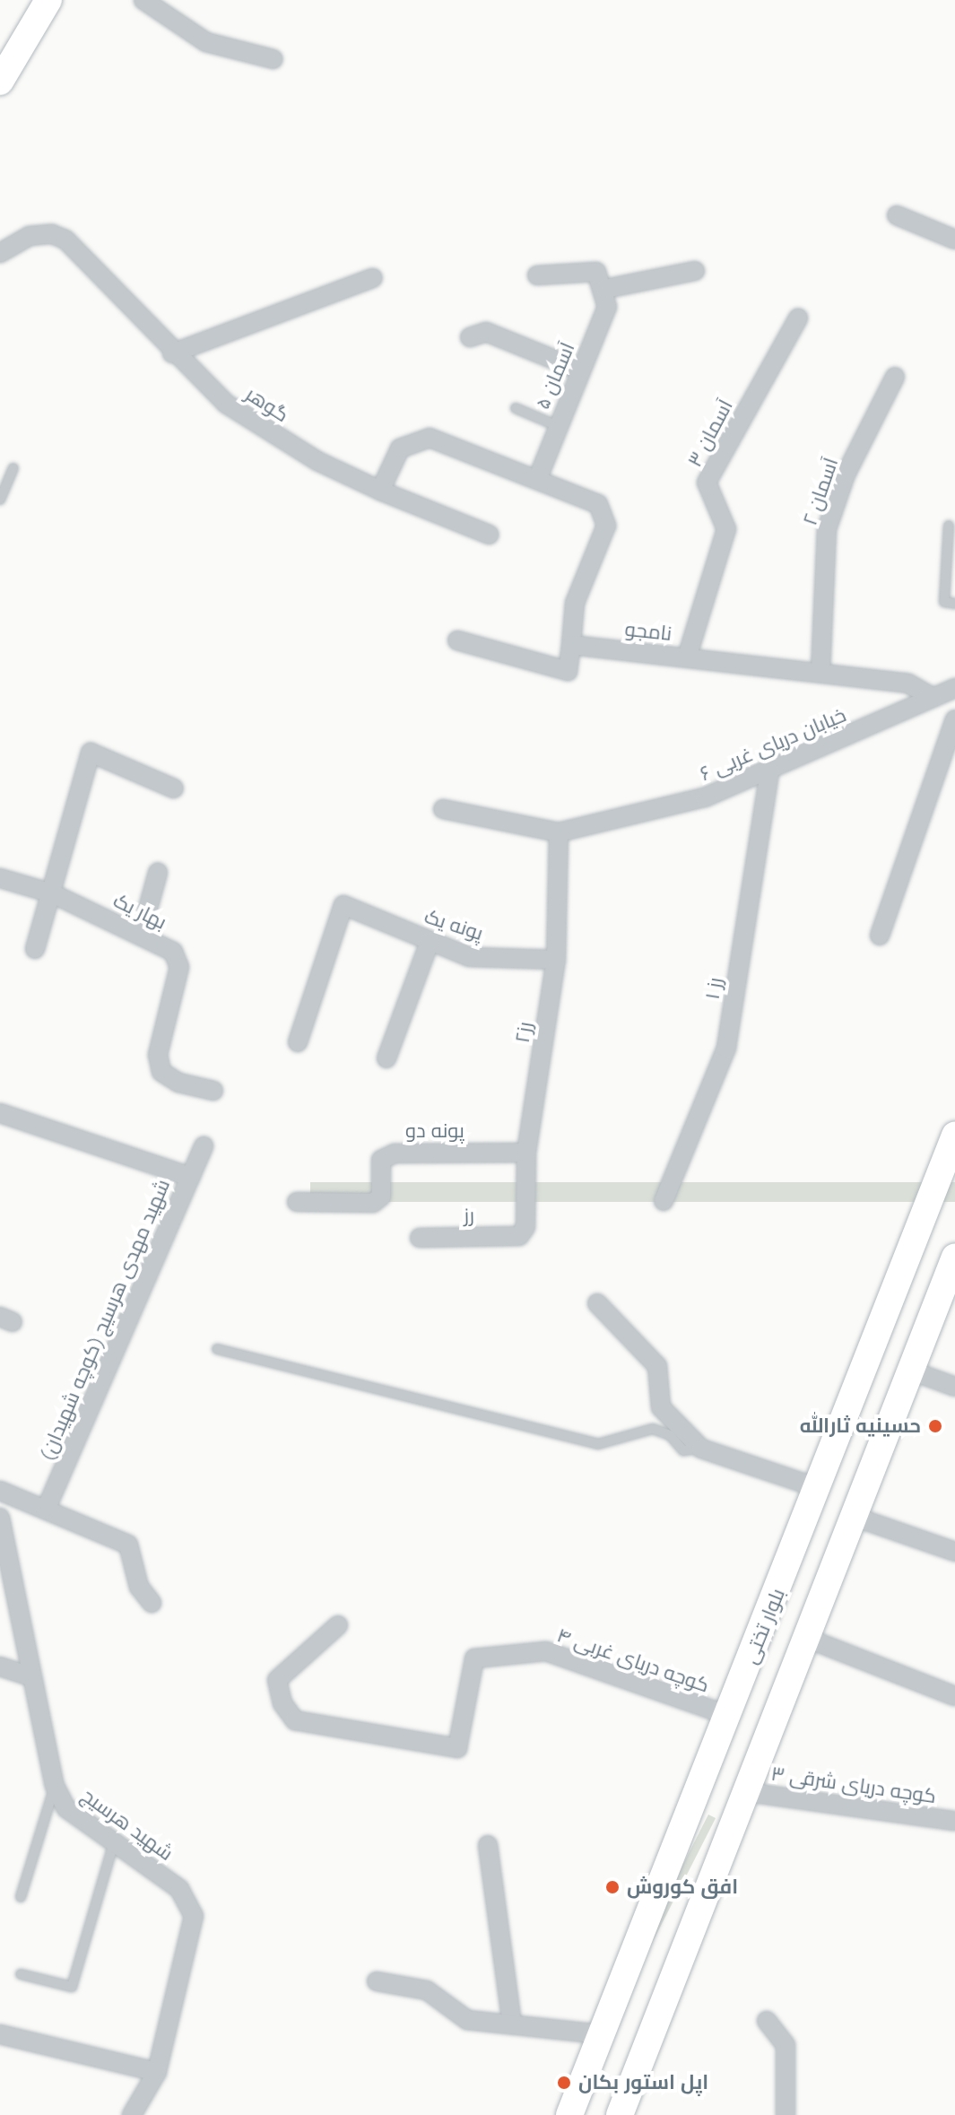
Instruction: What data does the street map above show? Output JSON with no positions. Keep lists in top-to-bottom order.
{
  "streets": {
    "main road": ["بلوار تختی"],
    "street": [
      "آسمان ۵",
      "گوهر",
      "آسمان ۳",
      "آسمان ۲",
      "نامجو",
      "خیابان دریای غربی ۶",
      "بهار یک",
      "پونه یک",
      "رز ۱",
      "رز۲",
      "پونه دو",
      "رز",
      "شهید مهدی هرسیج (کوچه شهیدان)",
      "کوچه دریای غربی ۴",
      "کوچه دریای شرقی ۳",
      "شهید هرسیج"
    ]
  },
  "crossings": [
    ["آسمان ۳", "نامجو"],
    ["آسمان ۲", "نامجو"],
    ["نامجو", "خیابان دریای غربی ۶"],
    ["خیابان دریای غربی ۶", "رز ۱"],
    ["خیابان دریای غربی ۶", "رز۲"],
    ["پونه یک", "رز۲"],
    ["رز۲", "پونه دو"],
    ["رز۲", "رز"],
    ["بلوار تختی", "کوچه دریای غربی ۴"]
  ],
  "places": ["حسینیه ثارالله", "افق کوروش", "اپل استور بکان"]
}
